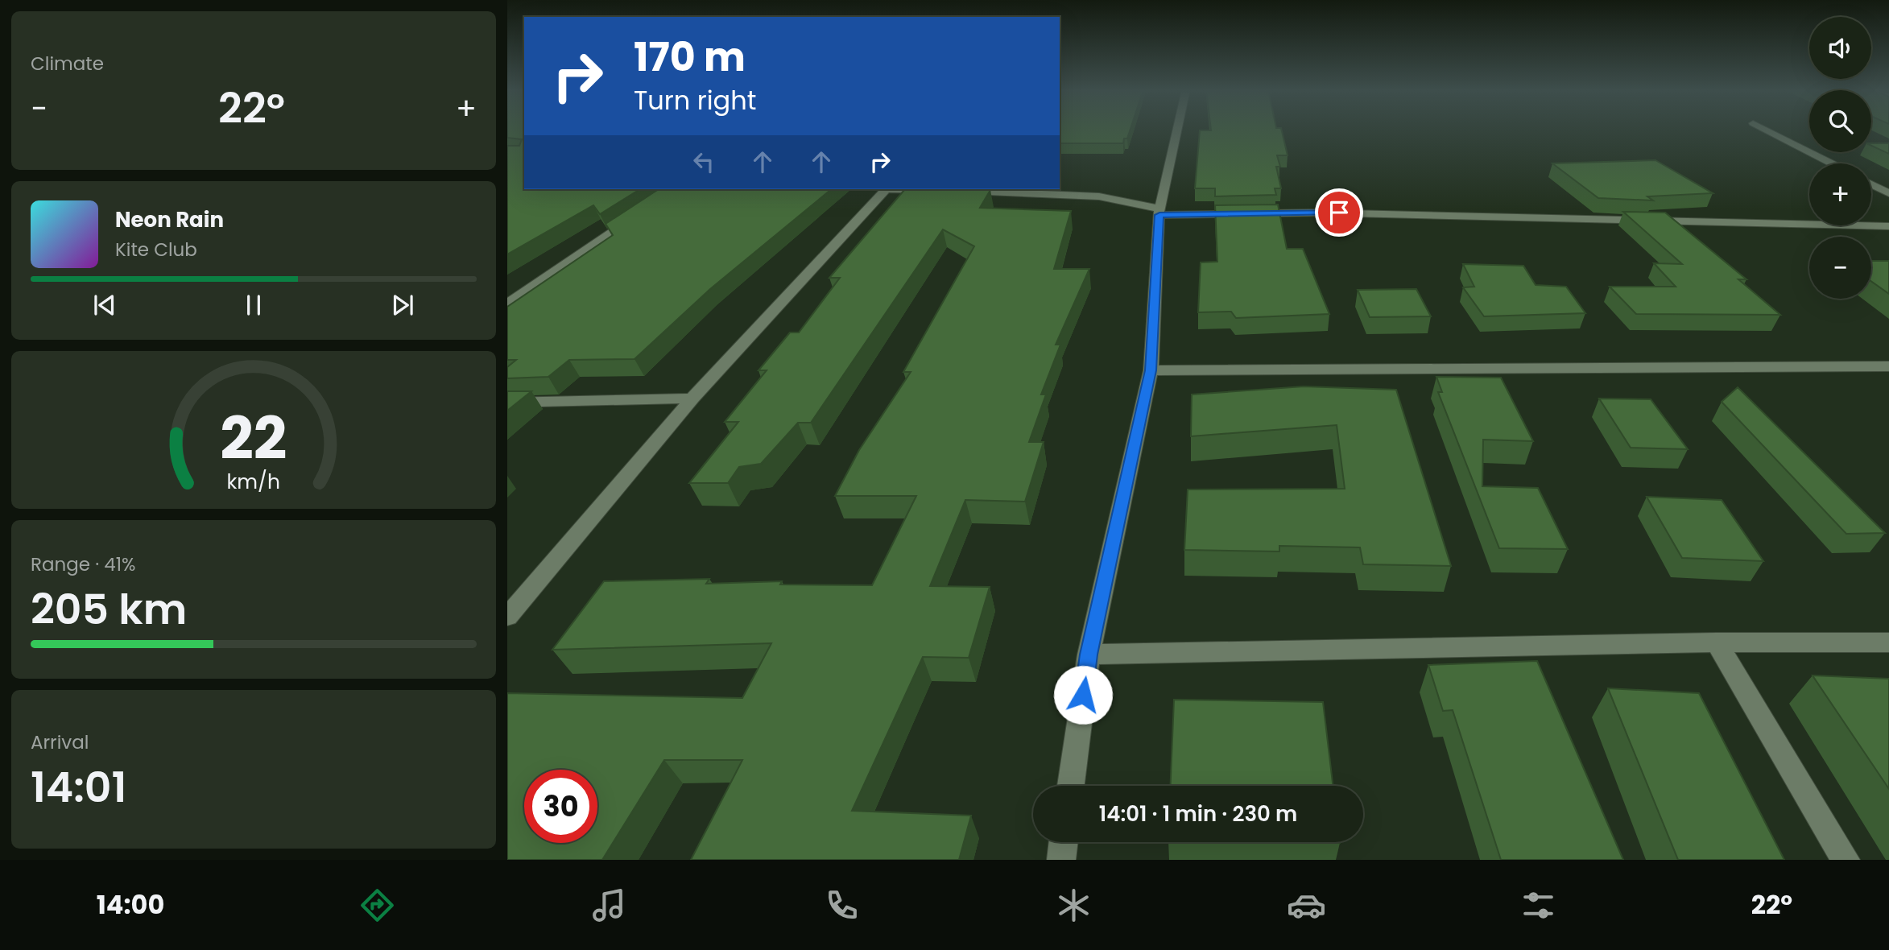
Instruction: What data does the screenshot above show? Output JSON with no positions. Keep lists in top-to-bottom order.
{
  "page": {
    "tile": [
      "Climate",
      ["Range · 41%", "205 km"],
      ["Arrival", "14:01"]
    ],
    "map_buttons": ["+", "−"],
    "turn": ["170 m", "Turn right"],
    "heat": ["−", "22°", "+"],
    "song": ["Neon Rain", "Kite Club"],
    "limit": "30",
    "trip": "14:01 · 1 min · 230 m",
    "tabs": ["14:00", "22°"],
    "gauge": ["22", "km/h"]
  }
}
